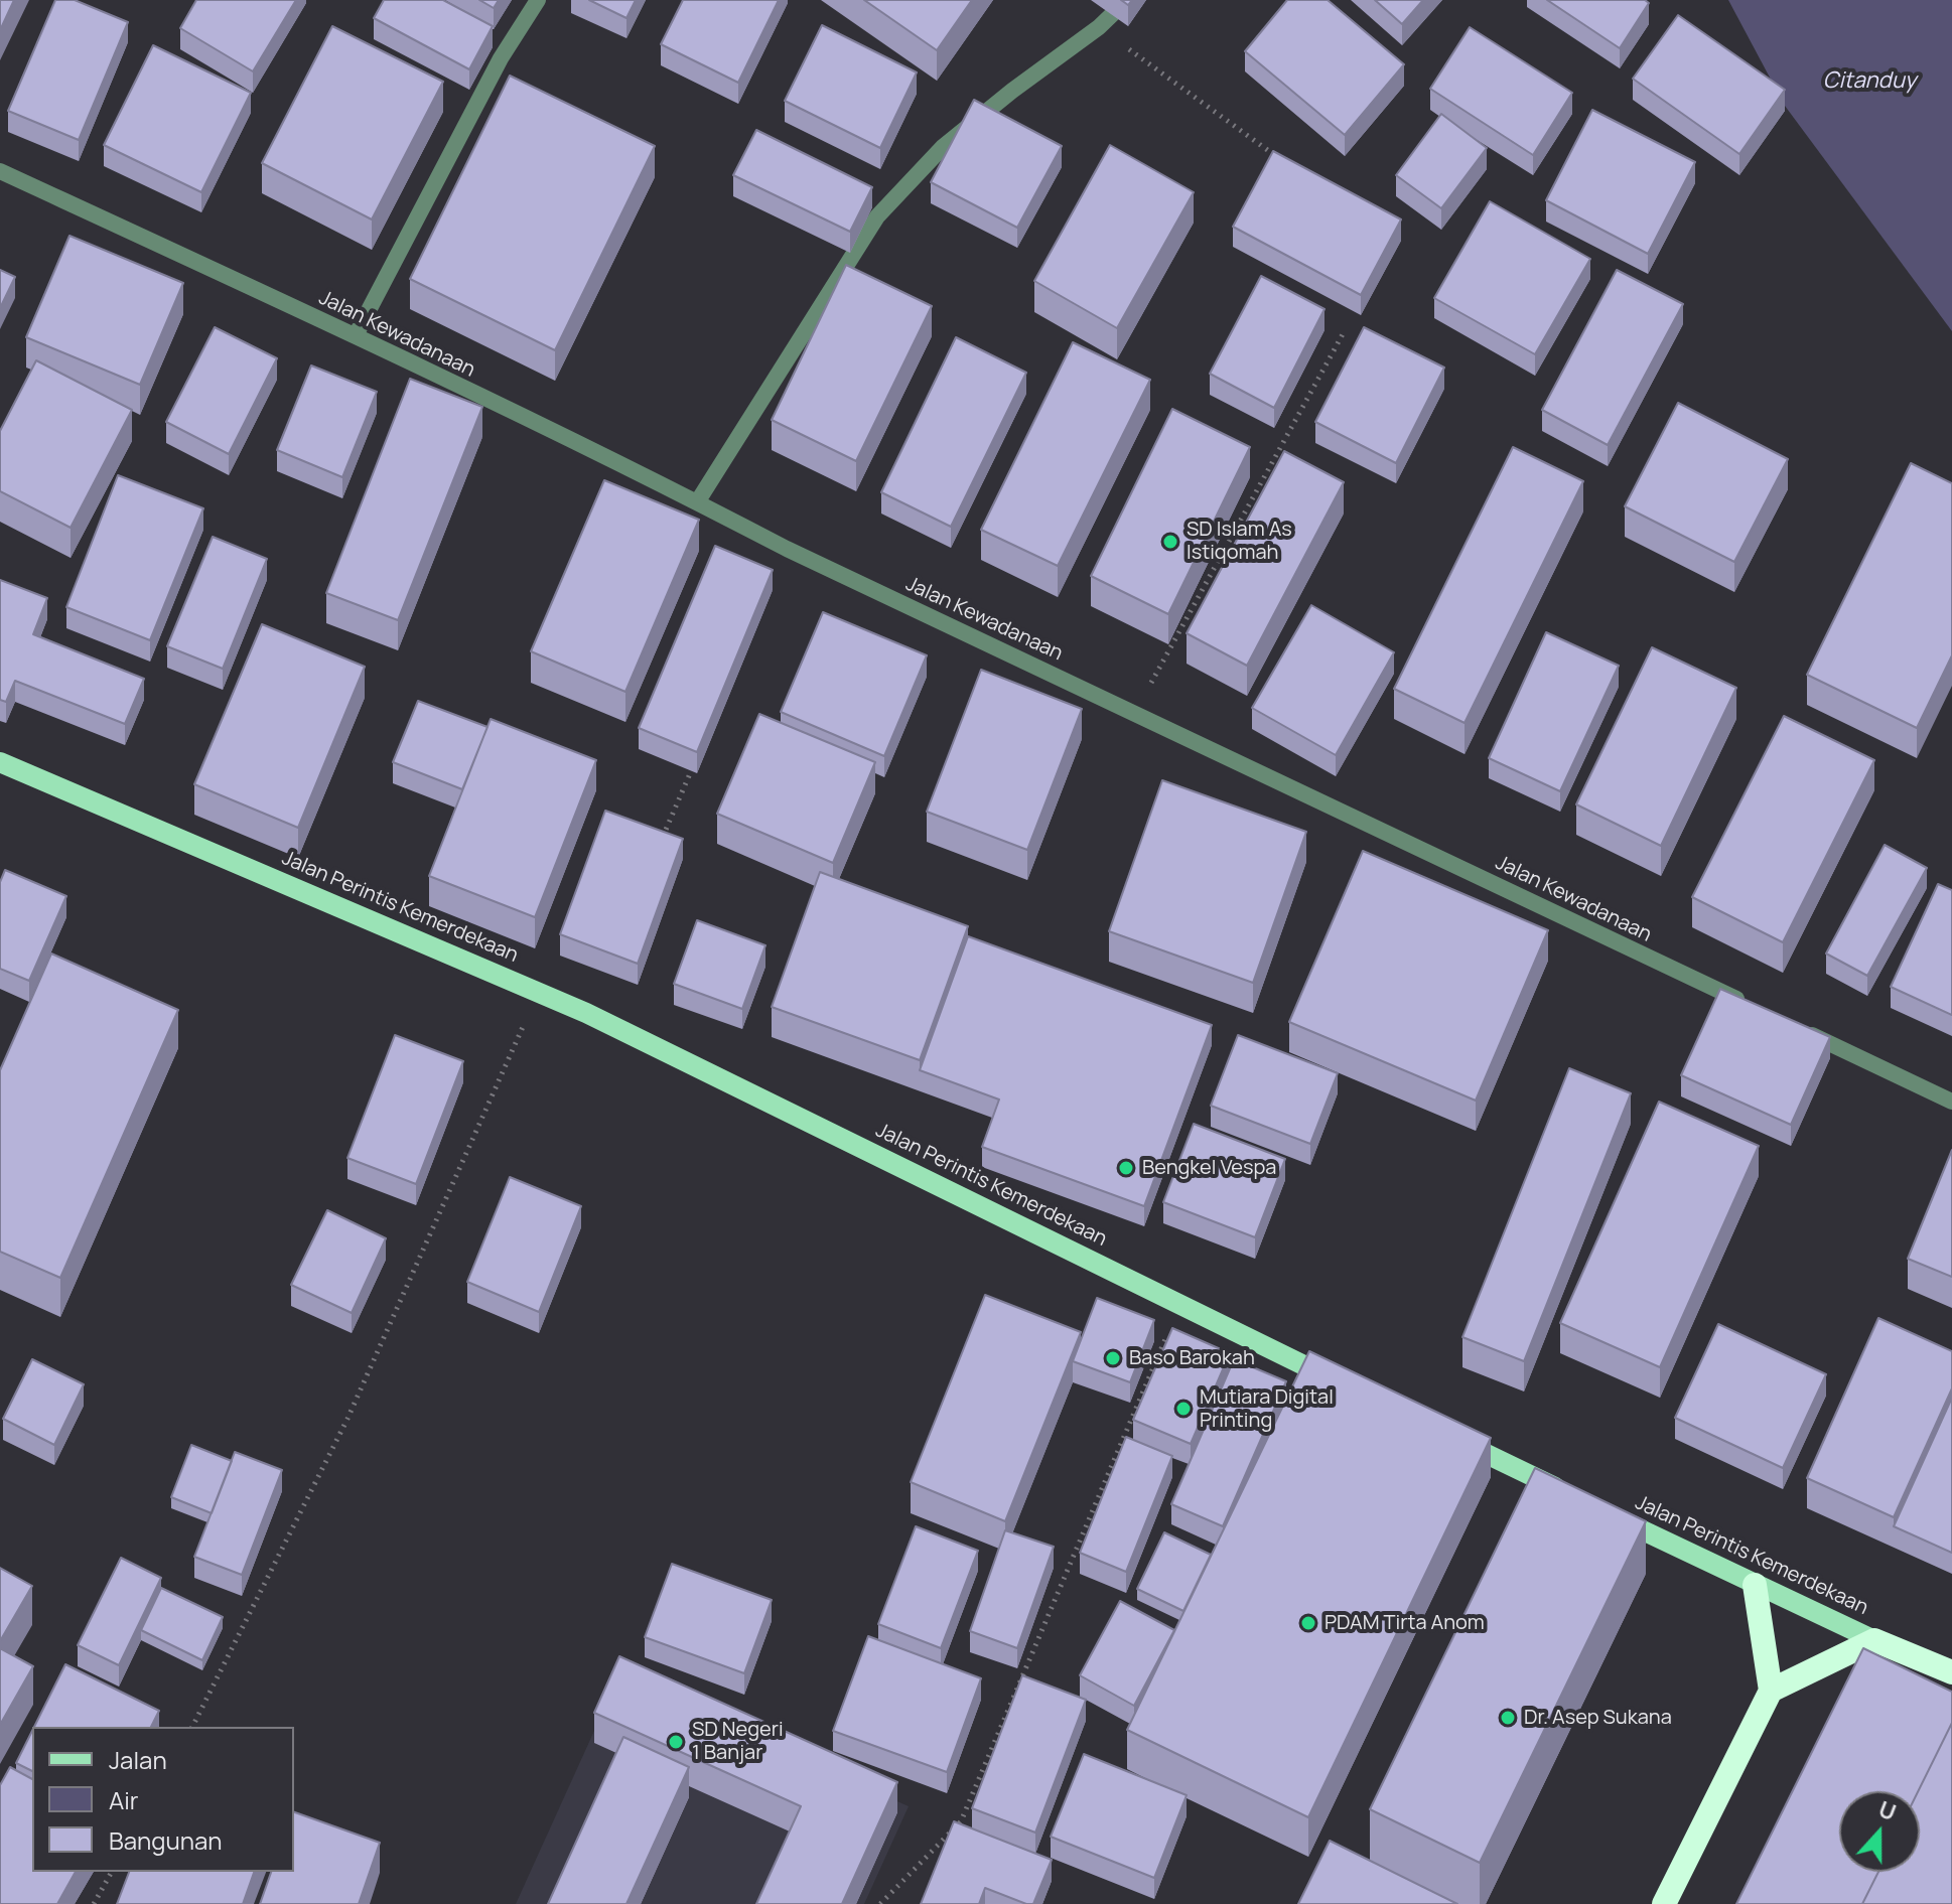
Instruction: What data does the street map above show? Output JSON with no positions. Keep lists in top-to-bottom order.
{
  "streets": {
    "highway": ["Jalan Perintis Kemerdekaan"],
    "street": ["Jalan Kewadanaan"]
  },
  "water": ["Citanduy"],
  "places": [
    "SD Islam As Istiqomah",
    "Bengkel Vespa",
    "Baso Barokah",
    "Mutiara Digital Printing",
    "PDAM Tirta Anom",
    "Dr. Asep Sukana",
    "SD Negeri 1 Banjar"
  ],
  "legend": ["Jalan", "Air", "Bangunan"],
  "north": "top"
}
